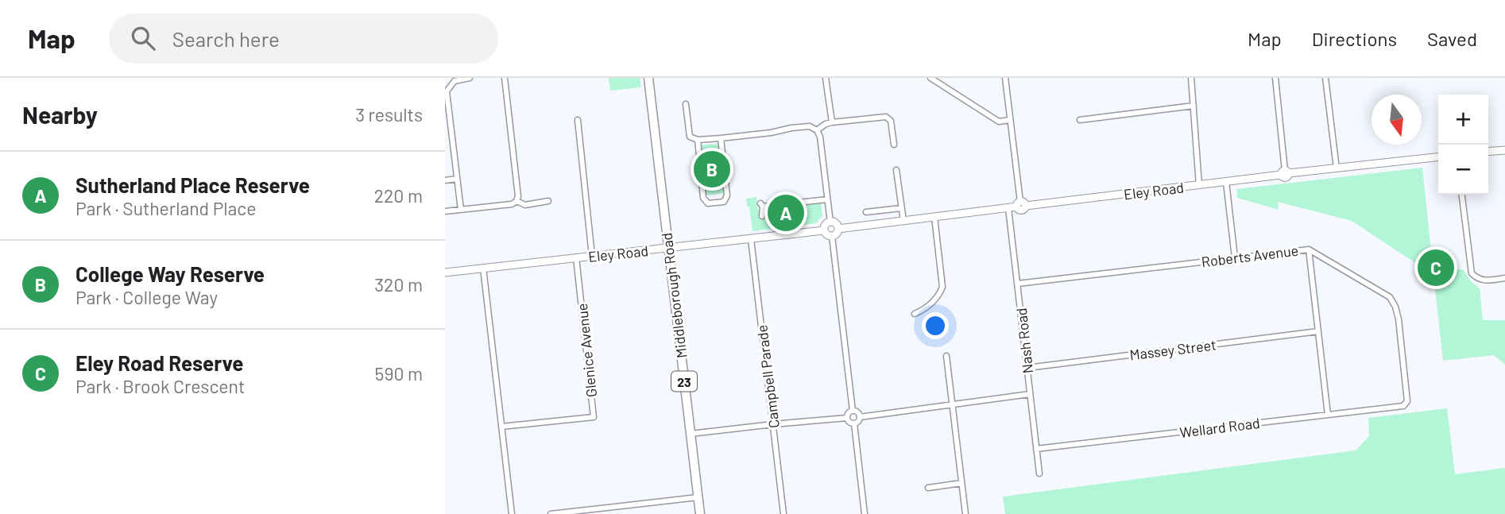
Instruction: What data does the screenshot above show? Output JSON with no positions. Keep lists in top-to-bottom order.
{
  "streets": {
    "main road": ["Eley Road", "Middleborough Road", "23"],
    "street": [
      "Roberts Avenue",
      "Nash Road",
      "Massey Street",
      "Glenice Avenue",
      "Campbell Parade",
      "Wellard Road"
    ]
  },
  "crossings": [
    ["Eley Road", "Middleborough Road"],
    ["Eley Road", "Nash Road"],
    ["Eley Road", "Glenice Avenue"],
    ["Eley Road", "Campbell Parade"],
    ["Roberts Avenue", "Nash Road"],
    ["Roberts Avenue", "Wellard Road"],
    ["Nash Road", "Massey Street"],
    ["Nash Road", "Wellard Road"]
  ],
  "north": "bottom",
  "page": {
    "header": "Map",
    "search": "Search here",
    "nav": ["Map", "Directions", "Saved"],
    "heading": ["Nearby", "3 results"],
    "map_buttons": ["+", "−"],
    "pins": ["B", "A", "C"],
    "list": [
      {
        "mark": "A",
        "name": "Sutherland Place Reserve",
        "note": "Park · Sutherland Place",
        "value": "220 m"
      },
      {
        "mark": "B",
        "name": "College Way Reserve",
        "note": "Park · College Way",
        "value": "320 m"
      },
      {
        "mark": "C",
        "name": "Eley Road Reserve",
        "note": "Park · Brook Crescent",
        "value": "590 m"
      }
    ]
  }
}
